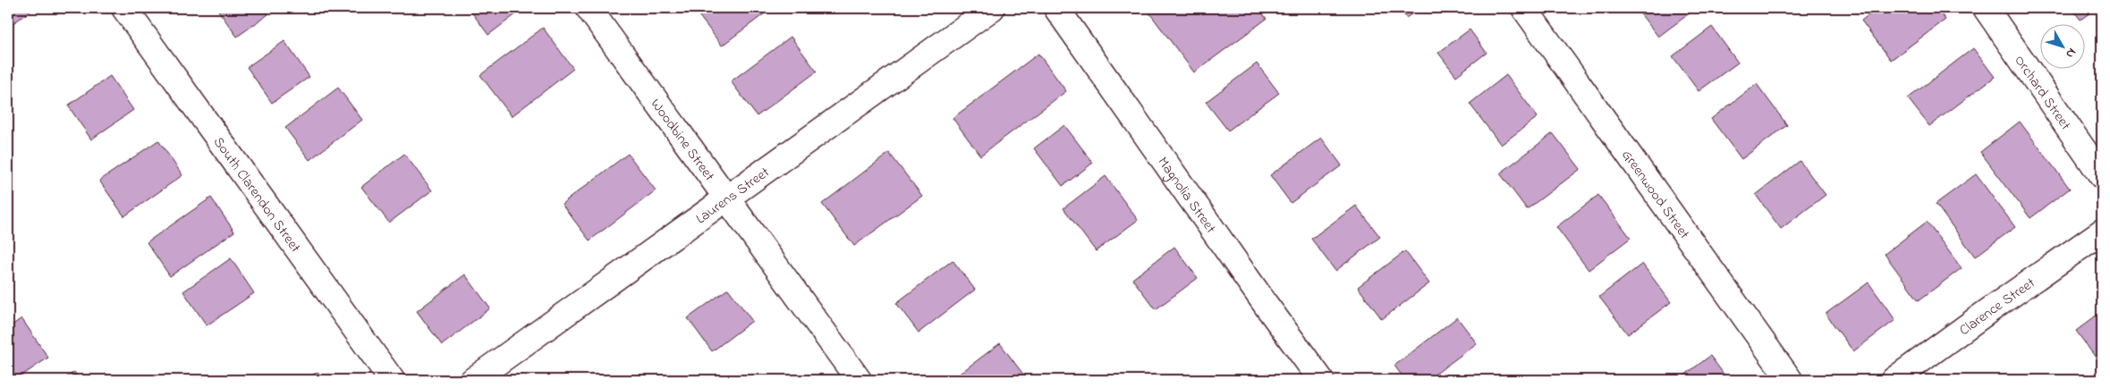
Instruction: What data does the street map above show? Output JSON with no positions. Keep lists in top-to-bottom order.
{
  "streets": {
    "street": [
      "Orchard Street",
      "Woodbine Street",
      "South Clarendon Street",
      "Greenwood Street",
      "Laurens Street",
      "Magnolia Street",
      "Clarence Street"
    ]
  },
  "crossings": [
    ["Woodbine Street", "Laurens Street"]
  ],
  "north": "bottom right"
}
